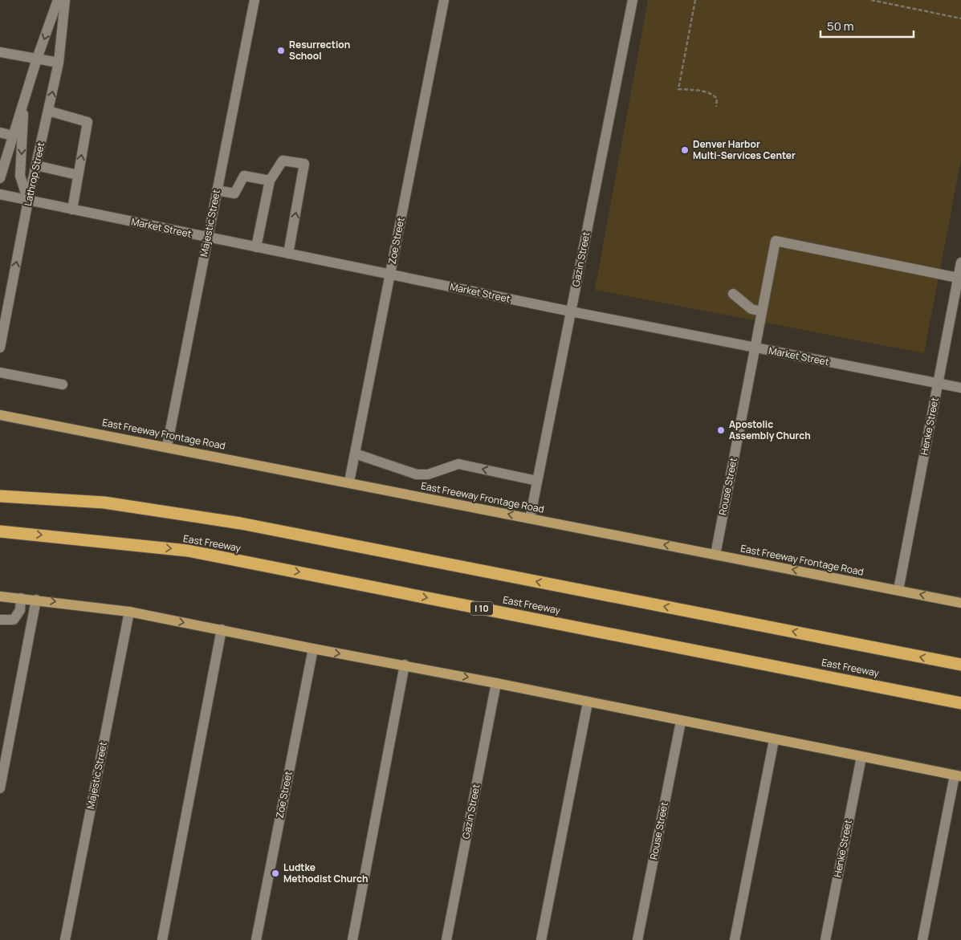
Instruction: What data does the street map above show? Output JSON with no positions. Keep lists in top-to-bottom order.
{
  "streets": {
    "highway": ["East Freeway", "I 10"],
    "main road": ["East Freeway Frontage Road"],
    "street": [
      "Lathrop Street",
      "Majestic Street",
      "Market Street",
      "Zoe Street",
      "Gazin Street",
      "Henke Street",
      "Rouse Street"
    ]
  },
  "crossings": [
    ["Lathrop Street", "Market Street"],
    ["Majestic Street", "Market Street"],
    ["Majestic Street", "East Freeway Frontage Road"],
    ["Market Street", "Zoe Street"],
    ["Market Street", "Gazin Street"],
    ["Market Street", "Henke Street"],
    ["Market Street", "Rouse Street"],
    ["Zoe Street", "East Freeway Frontage Road"],
    ["Gazin Street", "East Freeway Frontage Road"],
    ["Henke Street", "East Freeway Frontage Road"],
    ["Henke Street", "Rouse Street"],
    ["East Freeway Frontage Road", "Rouse Street"]
  ],
  "one_way": ["Lathrop Street", "East Freeway Frontage Road"],
  "places": [
    "Resurrection School",
    "Denver Harbor Multi-Services Center",
    "Apostolic Assembly Church",
    "Ludtke Methodist Church"
  ],
  "scale_bar": "50 m"
}
